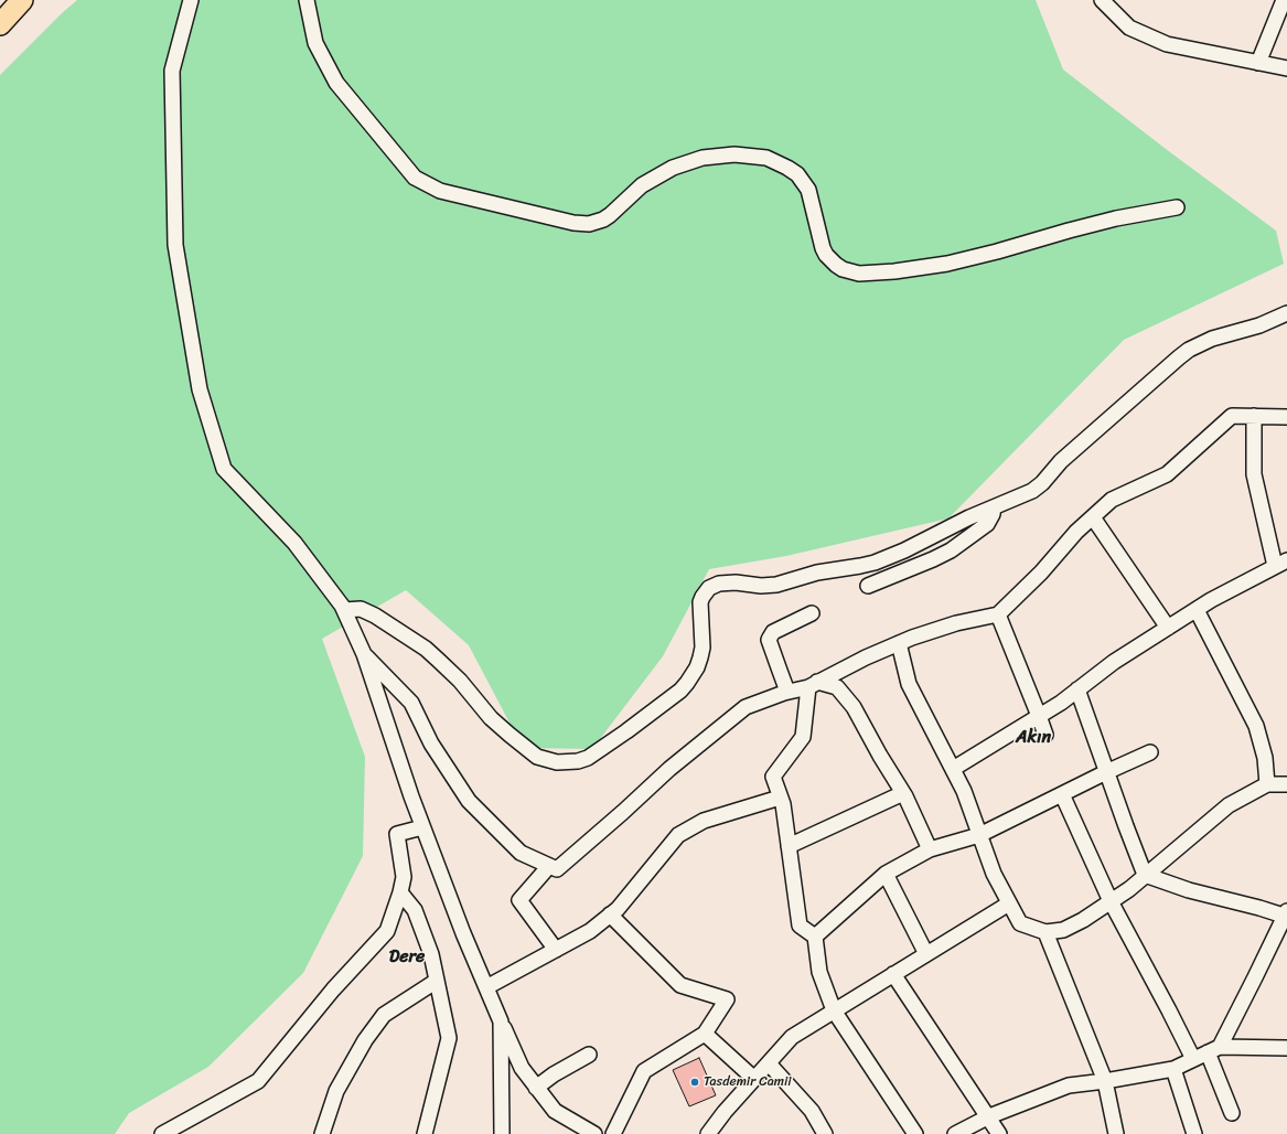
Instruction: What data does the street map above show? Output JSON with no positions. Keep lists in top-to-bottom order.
{
  "districts": ["Akın", "Dere"],
  "places": ["Tasdemir Camii"]
}
